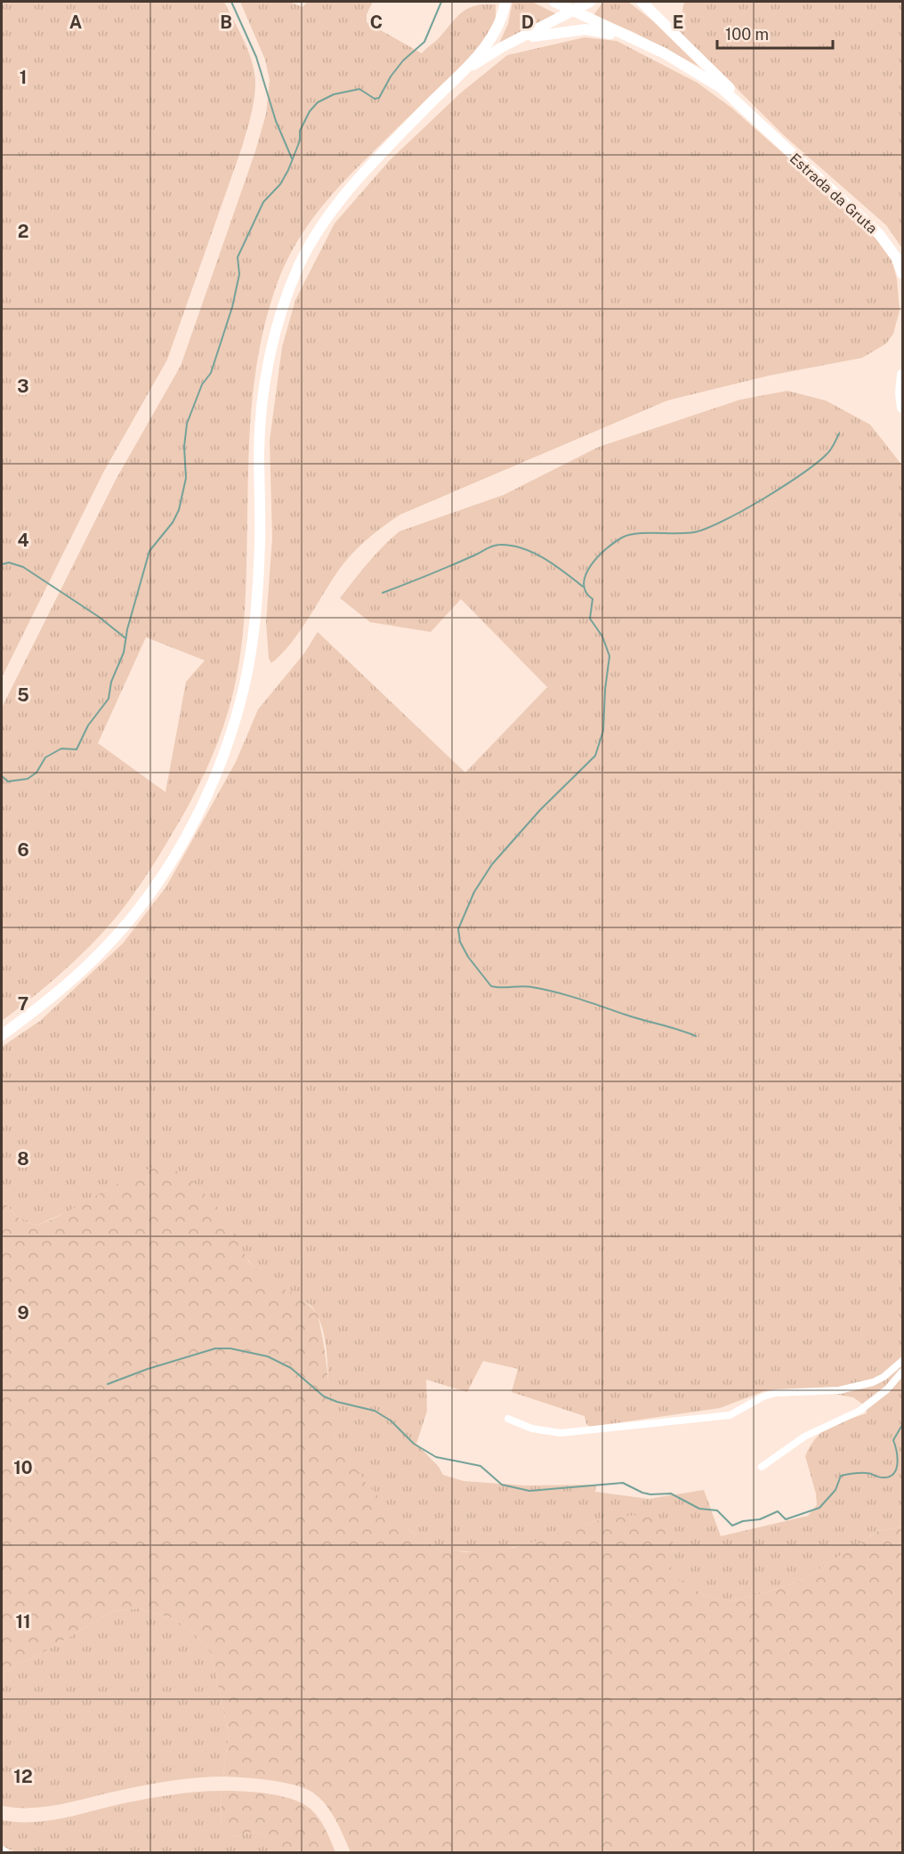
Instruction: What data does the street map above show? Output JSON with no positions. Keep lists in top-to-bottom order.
{
  "streets": {
    "main road": ["Estrada da Gruta"]
  },
  "scale_bar": "100 m",
  "grid": {
    "columns": [
      "A",
      "B",
      "C",
      "D",
      "E"
    ],
    "rows": [
      "1",
      "2",
      "3",
      "4",
      "5",
      "6",
      "7",
      "8",
      "9",
      "10",
      "11",
      "12"
    ]
  }
}
